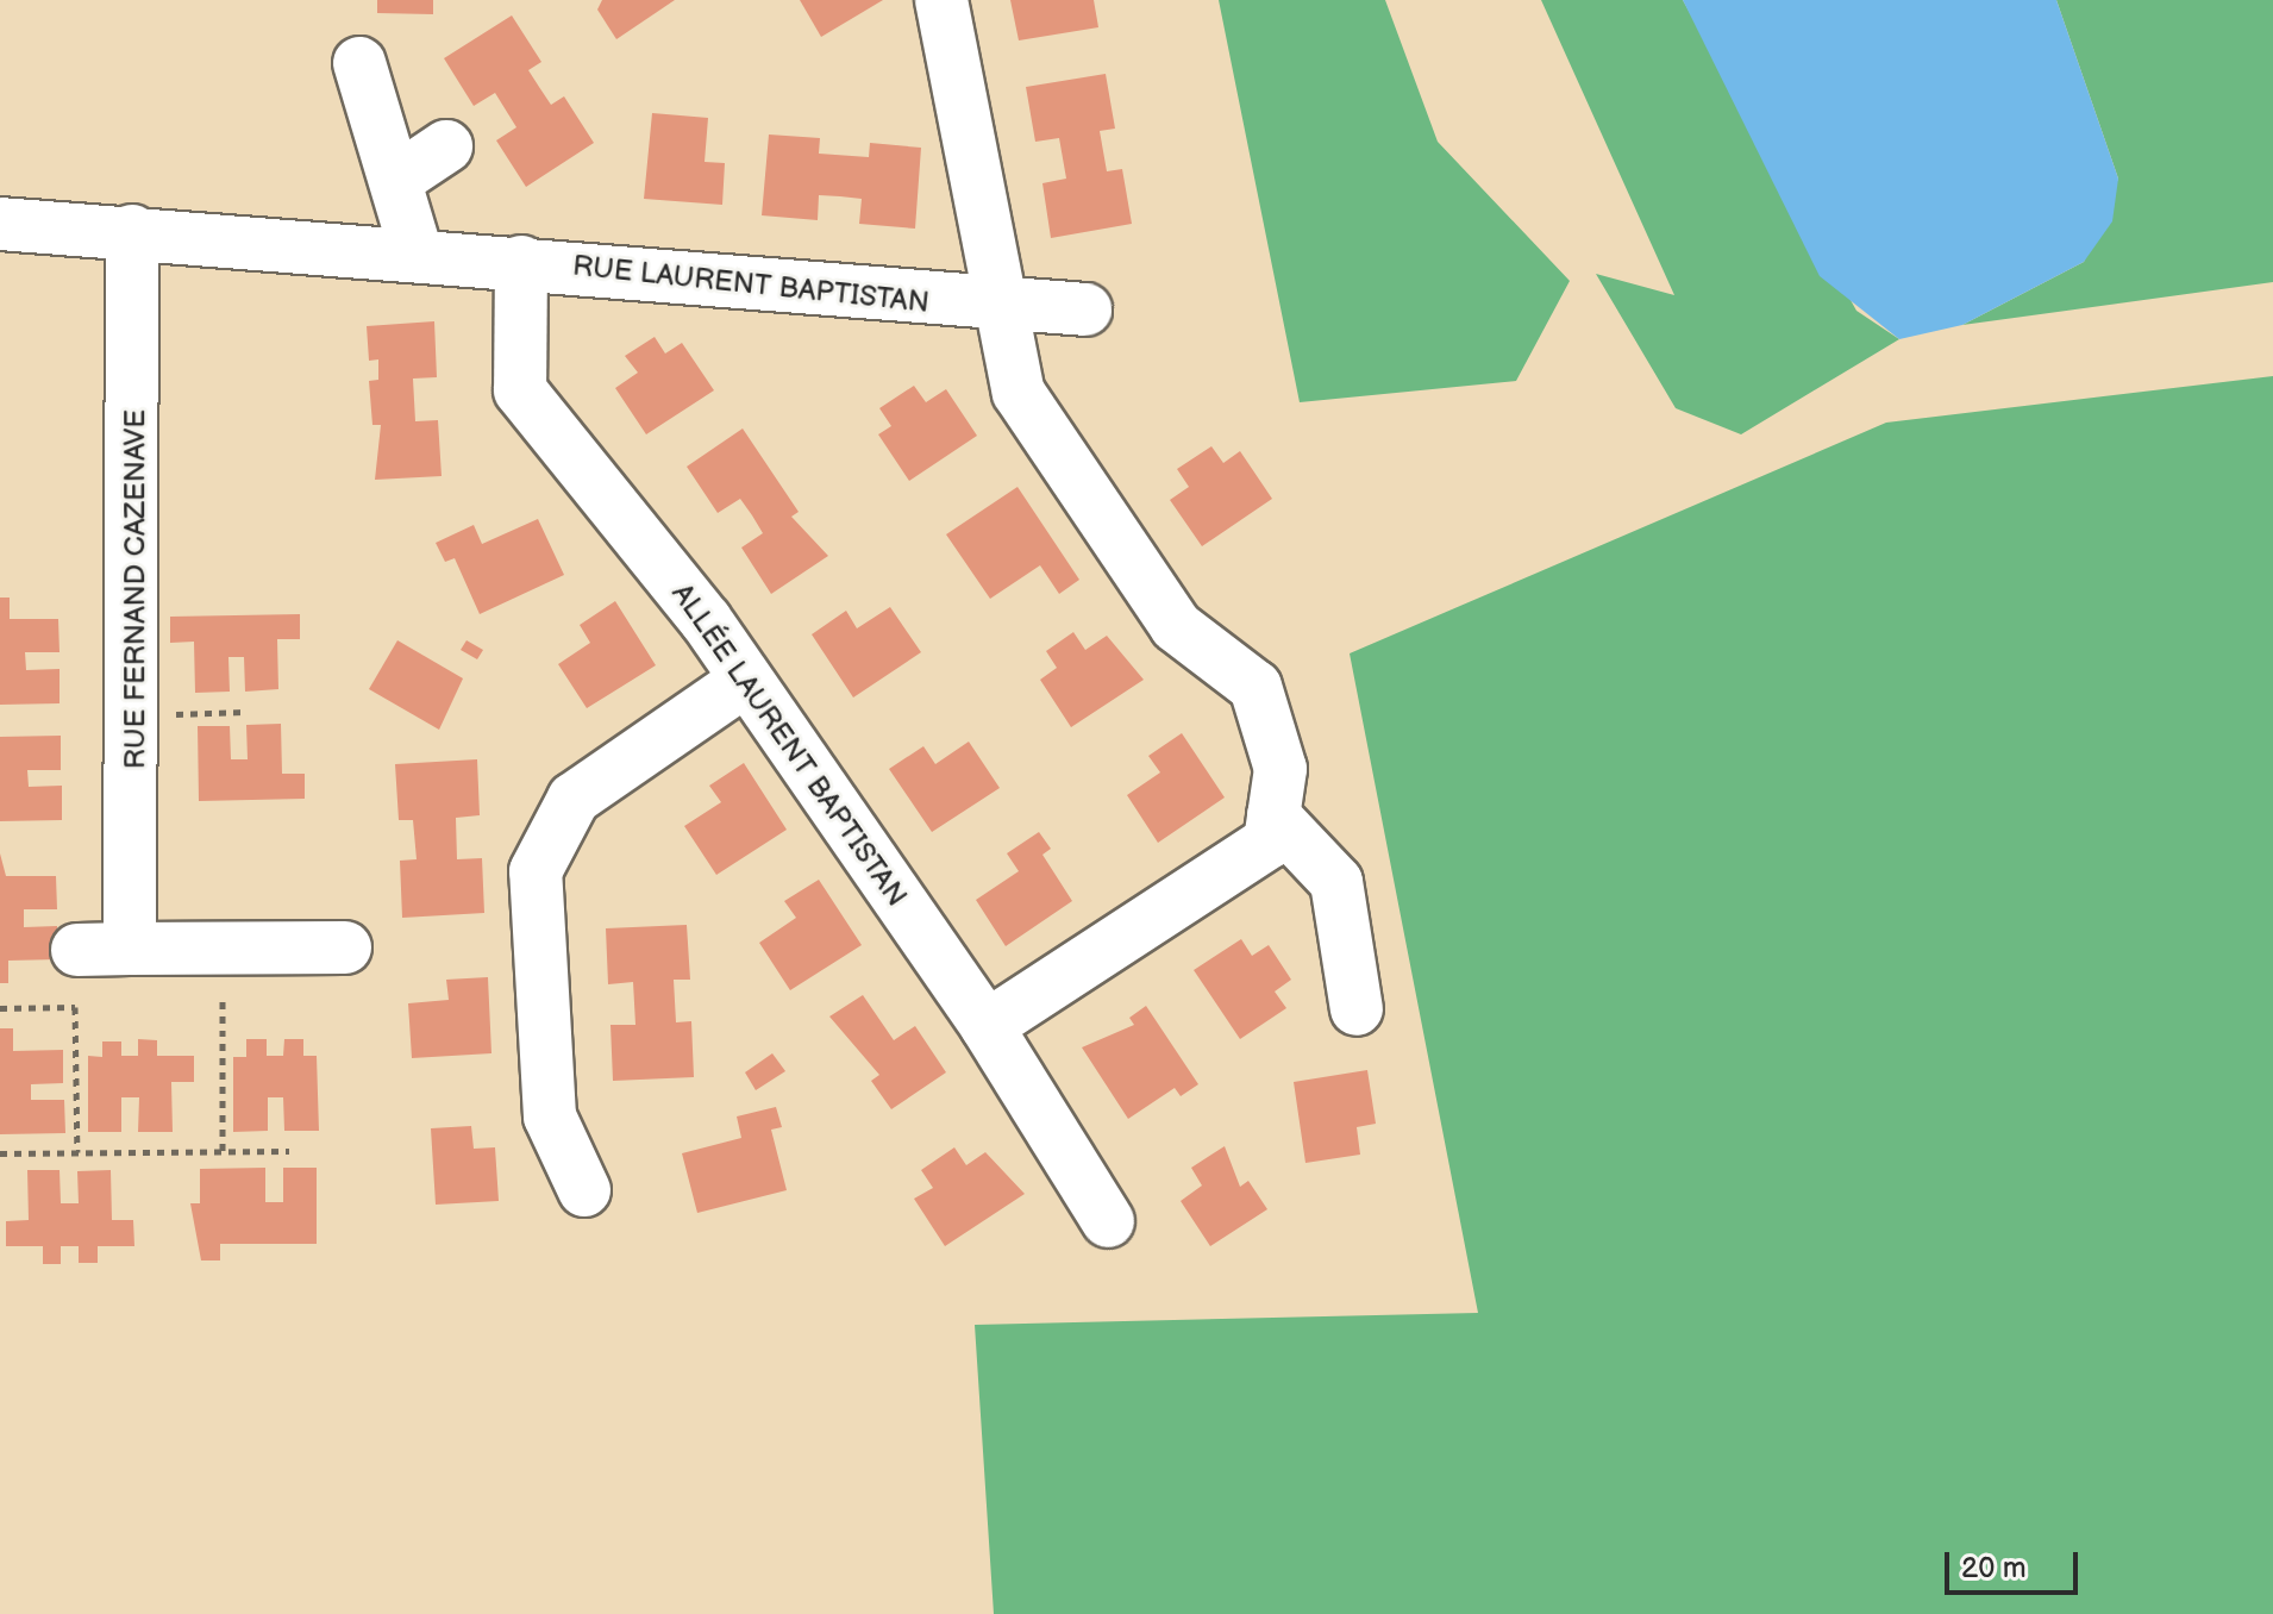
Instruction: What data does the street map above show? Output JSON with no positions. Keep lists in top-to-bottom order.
{
  "streets": {
    "street": ["RUE LAURENT BAPTISTAN", "RUE FERNAND CAZENAVE", "ALLÉE LAURENT BAPTISTAN"]
  },
  "crossings": [
    ["RUE LAURENT BAPTISTAN", "RUE FERNAND CAZENAVE"],
    ["RUE LAURENT BAPTISTAN", "ALLÉE LAURENT BAPTISTAN"]
  ],
  "scale_bar": "20 m"
}
